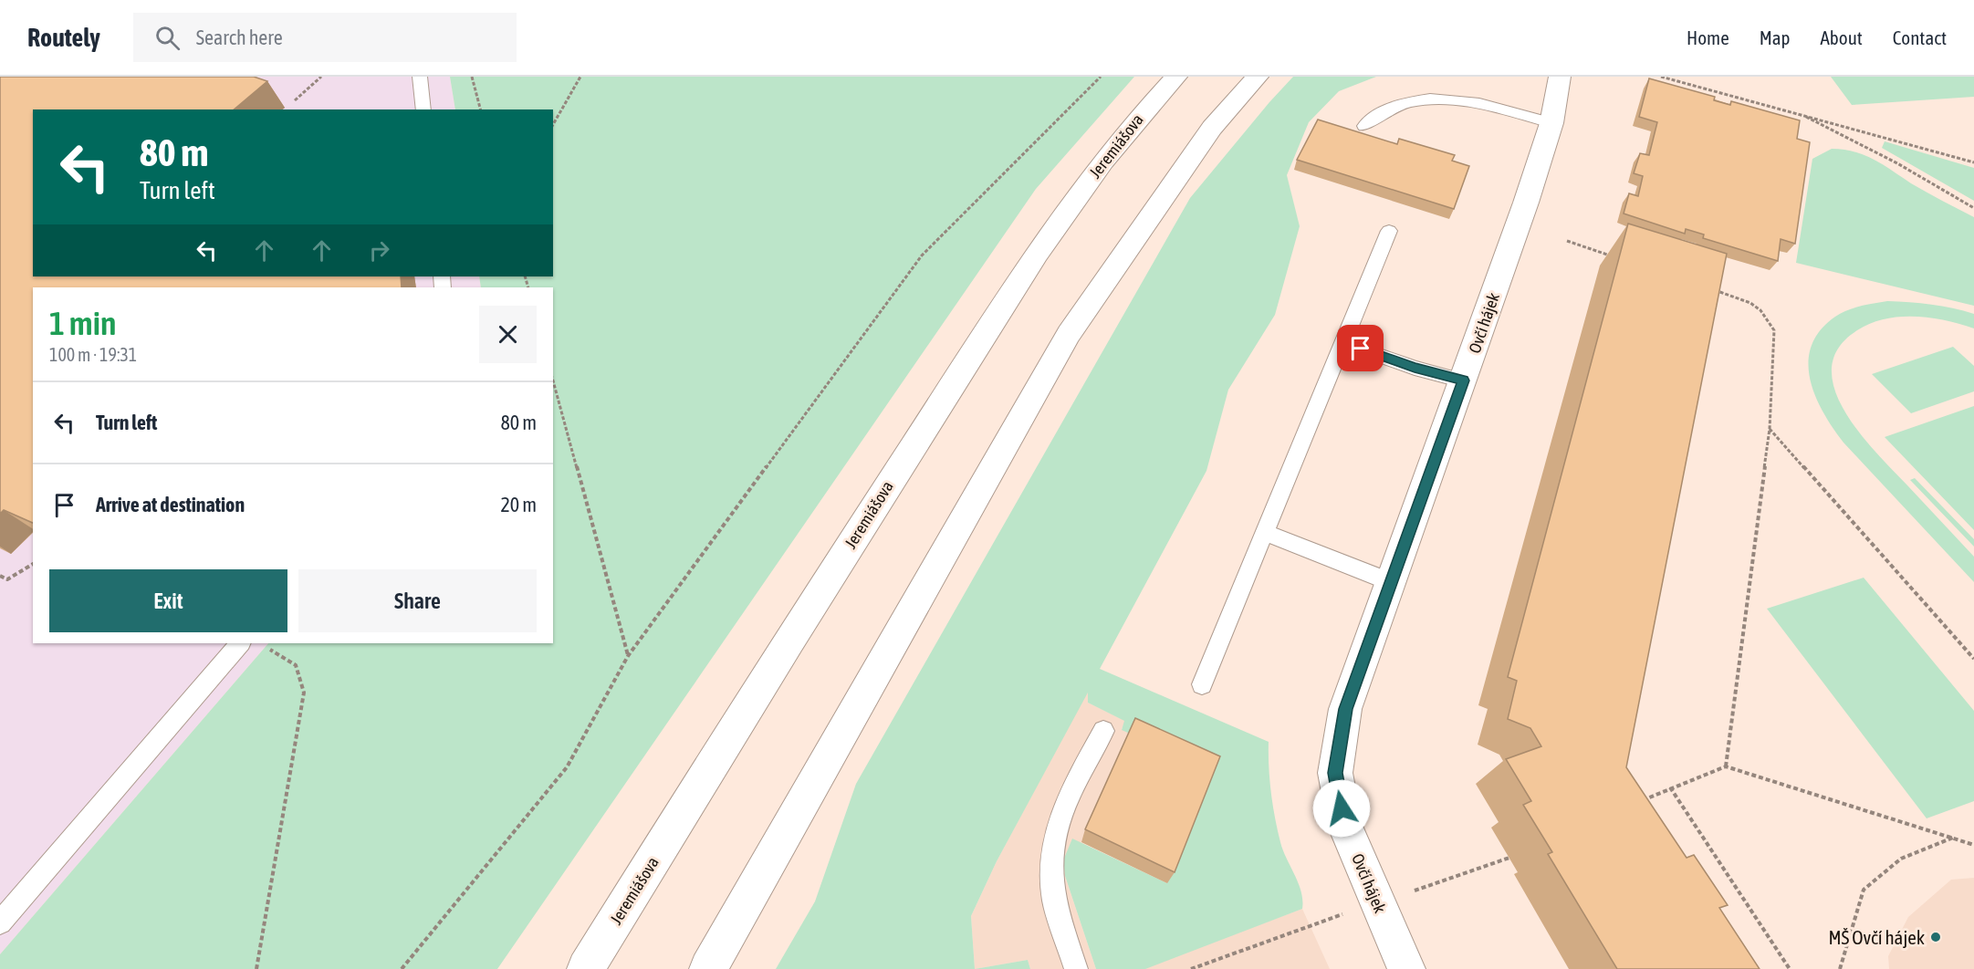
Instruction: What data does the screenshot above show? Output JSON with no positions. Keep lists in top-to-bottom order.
{
  "streets": {
    "main road": ["Jeremiášova", "Ovčí hájek"]
  },
  "places": ["MŠ Ovčí hájek"],
  "page": {
    "header": "Routely",
    "search": "Search here",
    "nav": [
      "Home",
      "Map",
      "About",
      "Contact"
    ],
    "turn": ["80 m", "Turn left"],
    "heading": ["1 min", "100 m · 19:31"],
    "list": [
      {
        "name": "Turn left",
        "value": "80 m"
      },
      {
        "name": "Arrive at destination",
        "value": "20 m"
      }
    ],
    "buttons": ["Exit", "Share"]
  }
}
